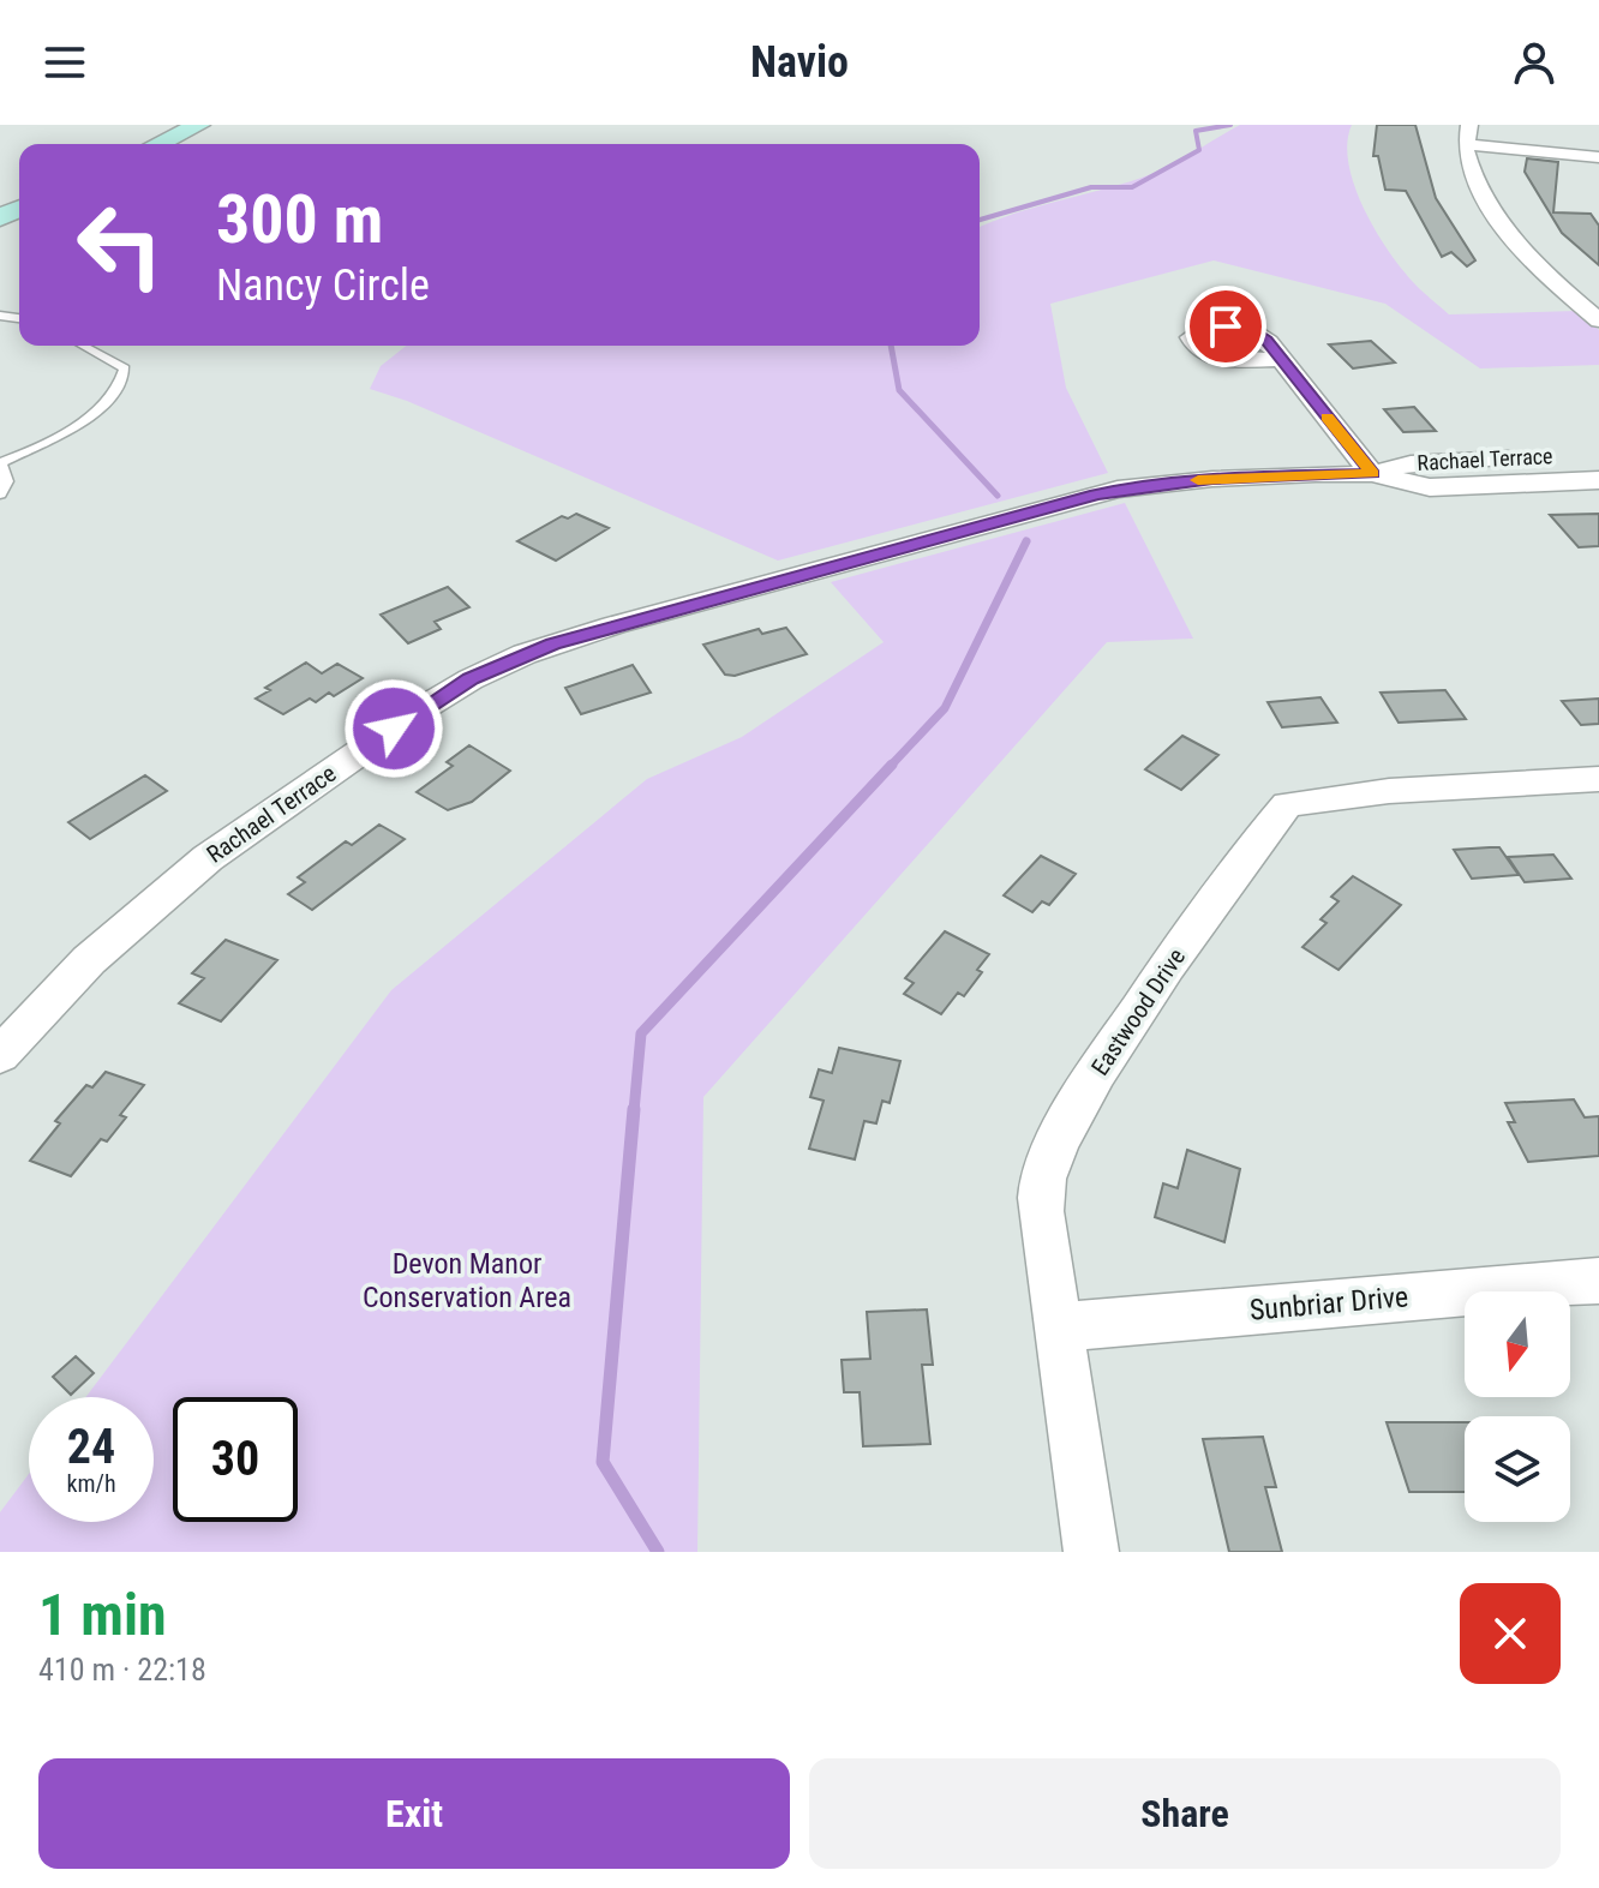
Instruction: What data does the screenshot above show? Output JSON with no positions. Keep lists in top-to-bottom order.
{
  "streets": {
    "street": ["Rachael Terrace", "Eastwood Drive", "Sunbriar Drive"]
  },
  "crossings": [
    ["Eastwood Drive", "Sunbriar Drive"]
  ],
  "parks": ["Devon Manor Conservation Area"],
  "north": "bottom",
  "page": {
    "header": "Navio",
    "turn": ["300 m", "Nancy Circle"],
    "speed": "24 km/h",
    "limit": "30",
    "heading": ["1 min", "410 m · 22:18"],
    "buttons": ["Exit", "Share"]
  }
}
